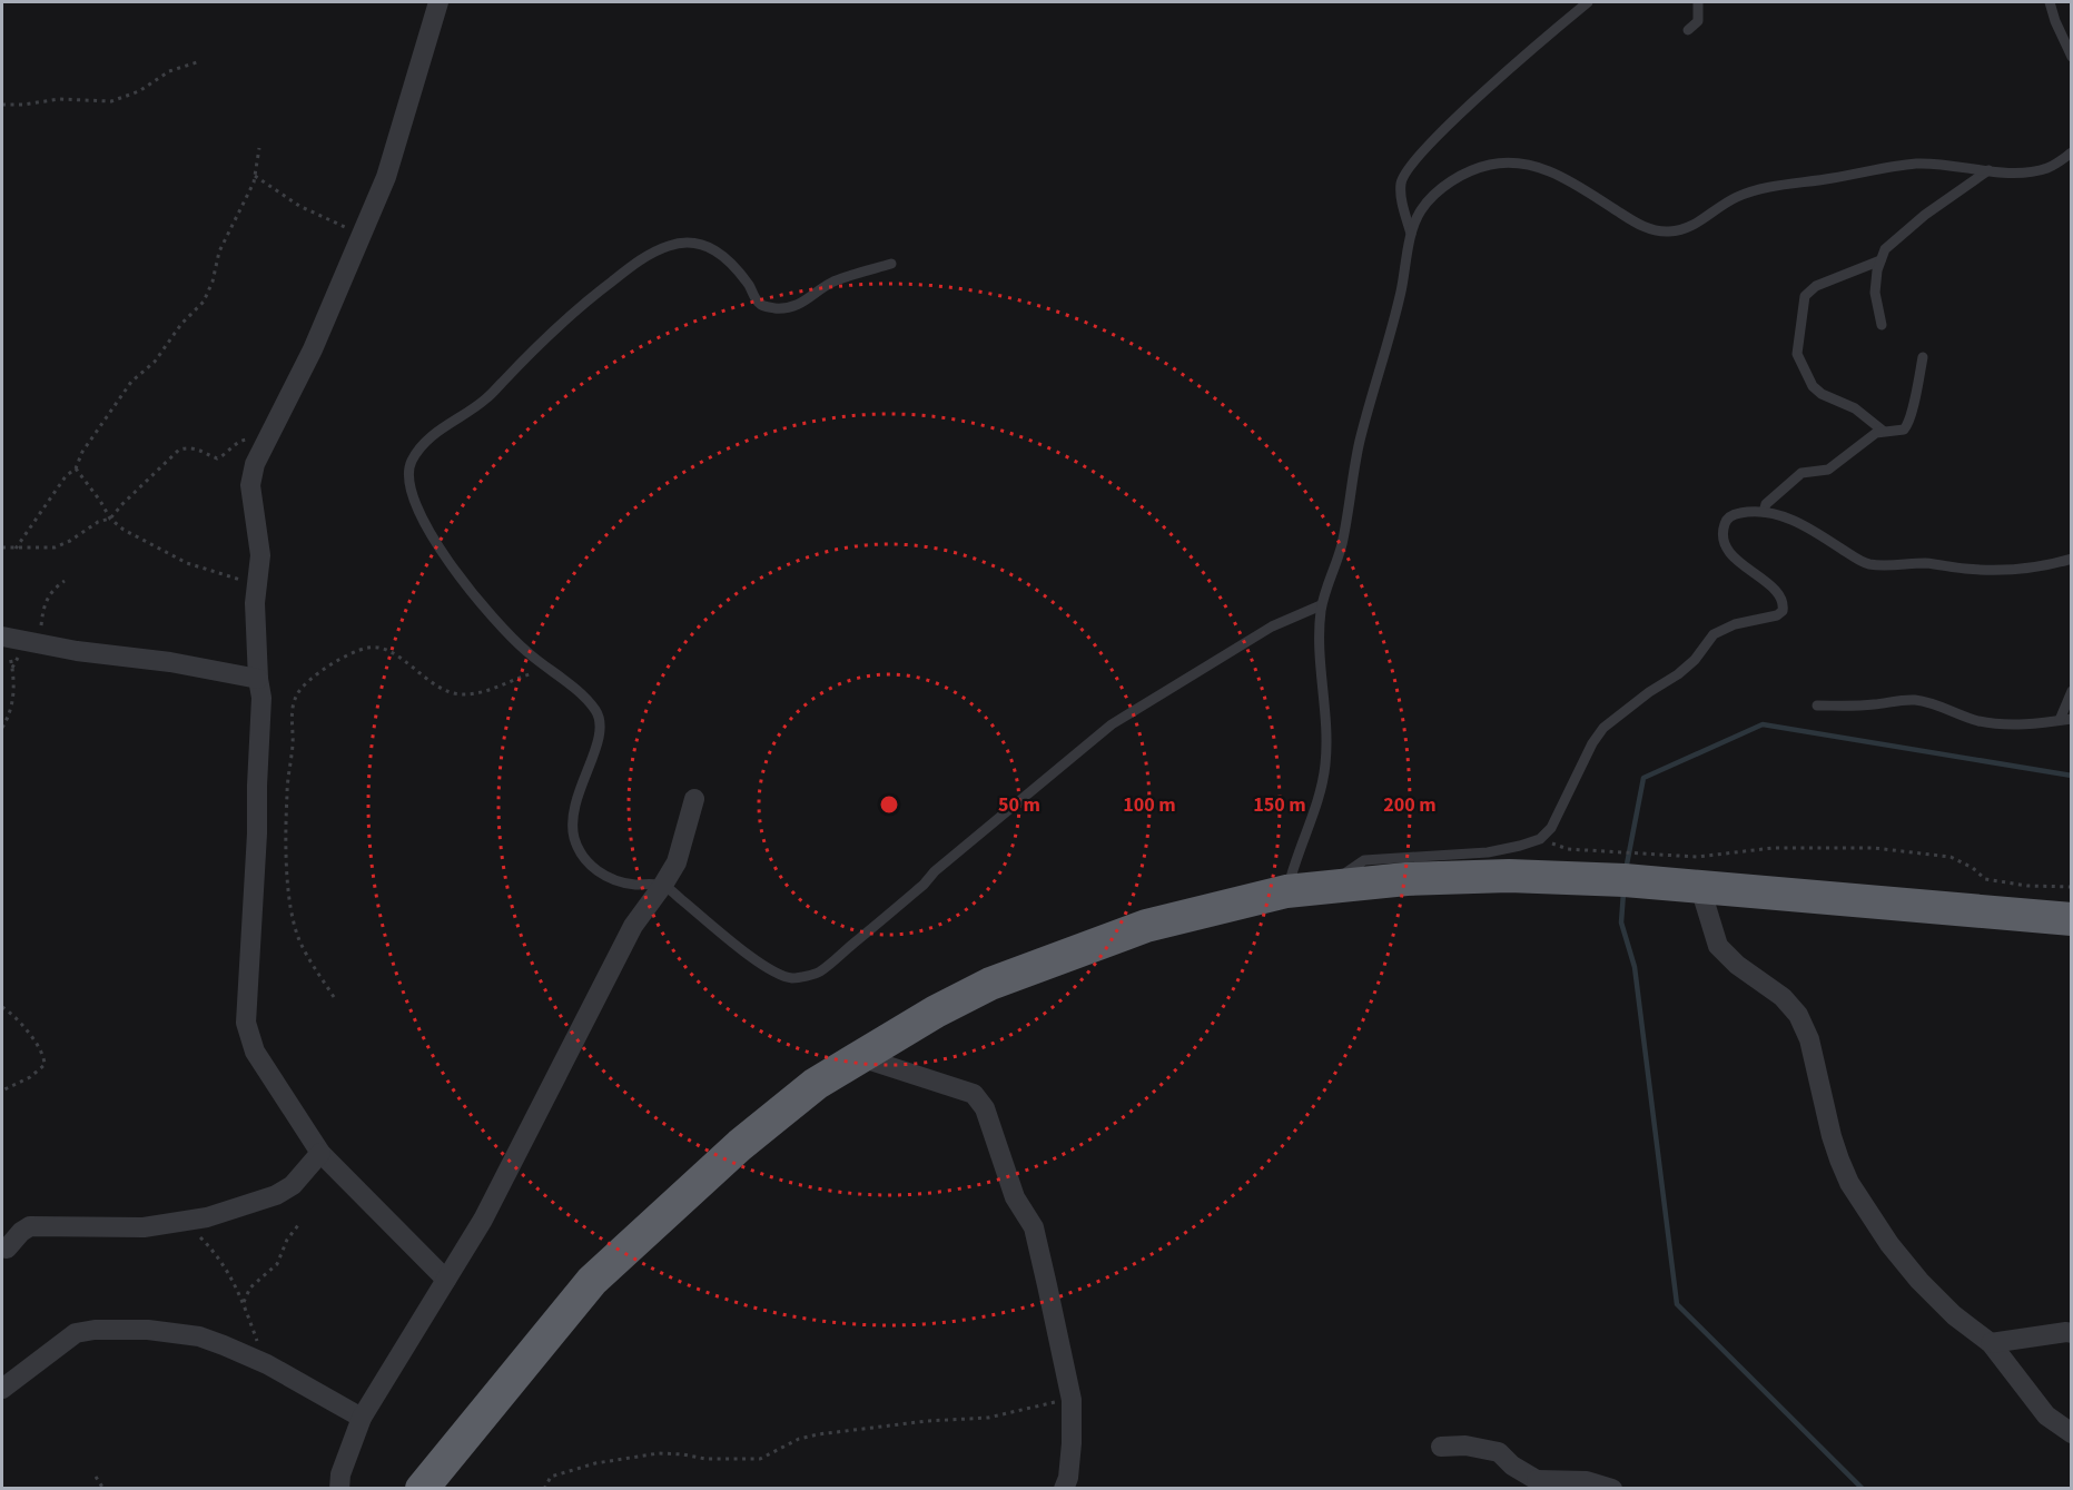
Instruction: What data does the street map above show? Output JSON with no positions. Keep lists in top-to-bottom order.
{
  "rings": [
    "50 m",
    "100 m",
    "150 m",
    "200 m"
  ]
}
